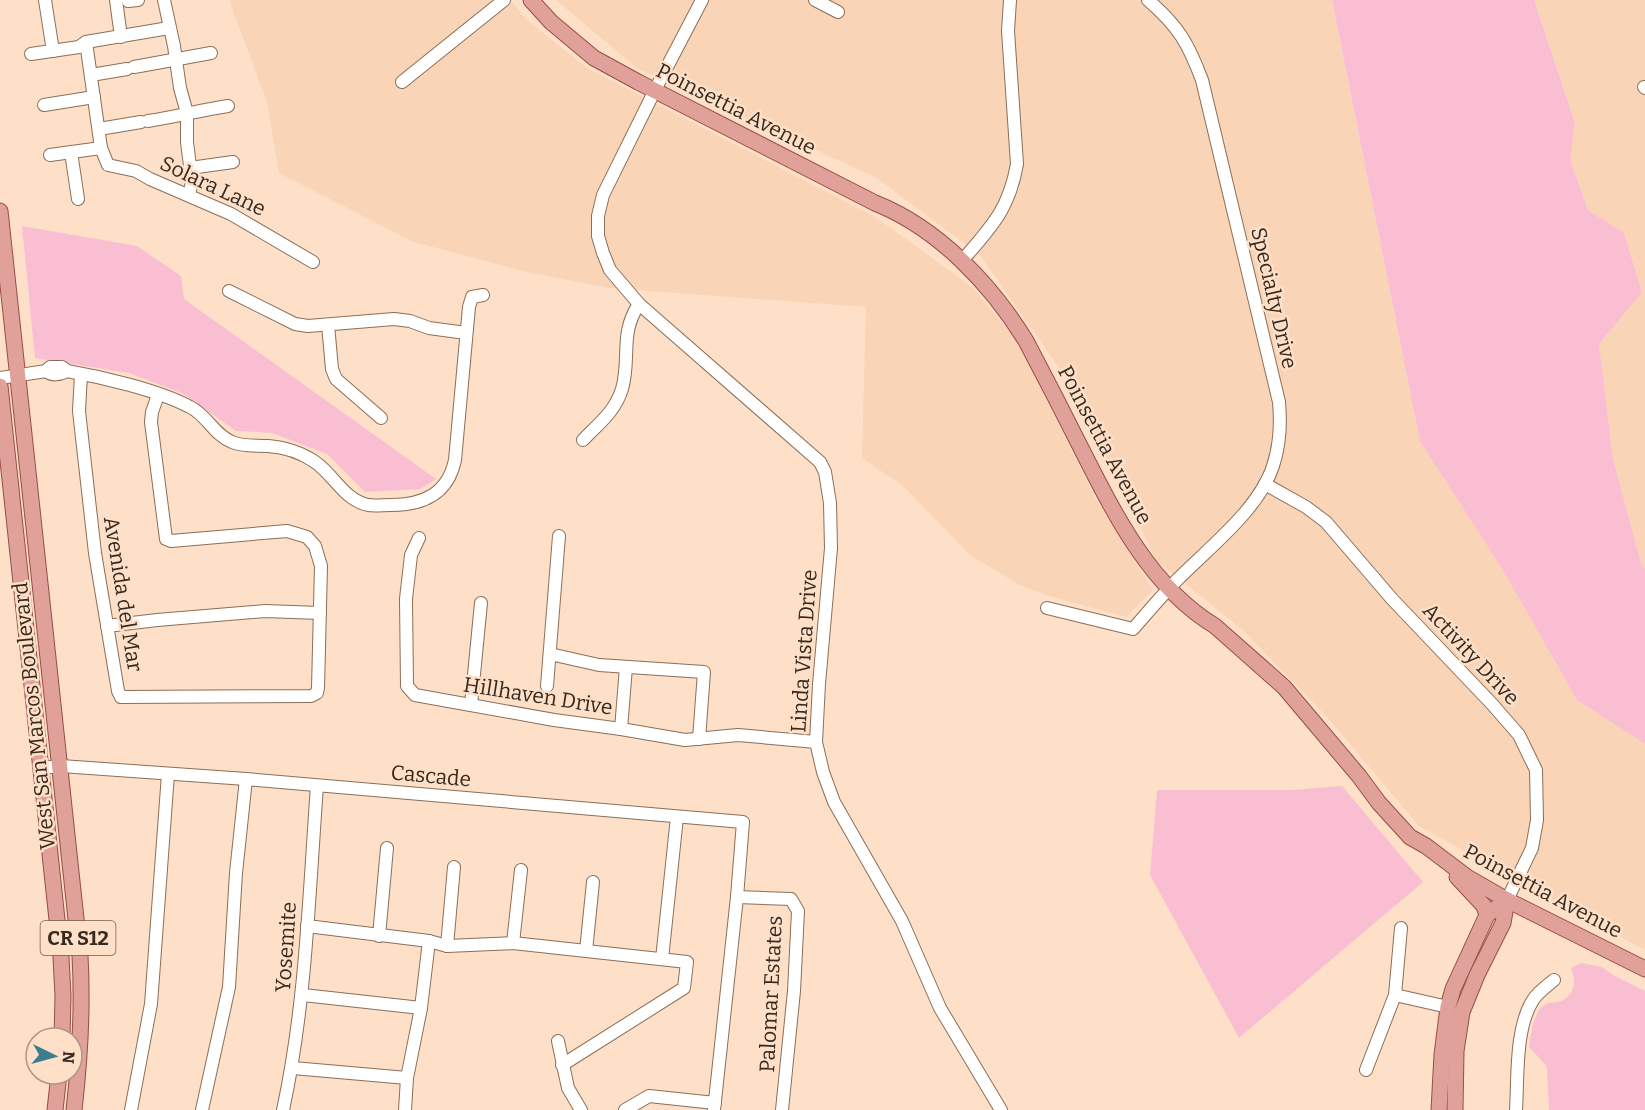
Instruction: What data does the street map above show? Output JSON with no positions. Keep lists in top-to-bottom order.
{
  "streets": {
    "main road": ["Poinsettia Avenue", "West San Marcos Boulevard", "CR S12"],
    "street": [
      "Solara Lane",
      "Specialty Drive",
      "Avenida del Mar",
      "Linda Vista Drive",
      "Activity Drive",
      "Hillhaven Drive",
      "Cascade",
      "Yosemite",
      "Palomar Estates"
    ]
  },
  "crossings": [
    ["Poinsettia Avenue", "Specialty Drive"],
    ["Poinsettia Avenue", "Linda Vista Drive"],
    ["Poinsettia Avenue", "Activity Drive"],
    ["Specialty Drive", "Activity Drive"],
    ["Linda Vista Drive", "Hillhaven Drive"],
    ["West San Marcos Boulevard", "Cascade"],
    ["Cascade", "Yosemite"],
    ["Cascade", "Palomar Estates"]
  ],
  "north": "right"
}
